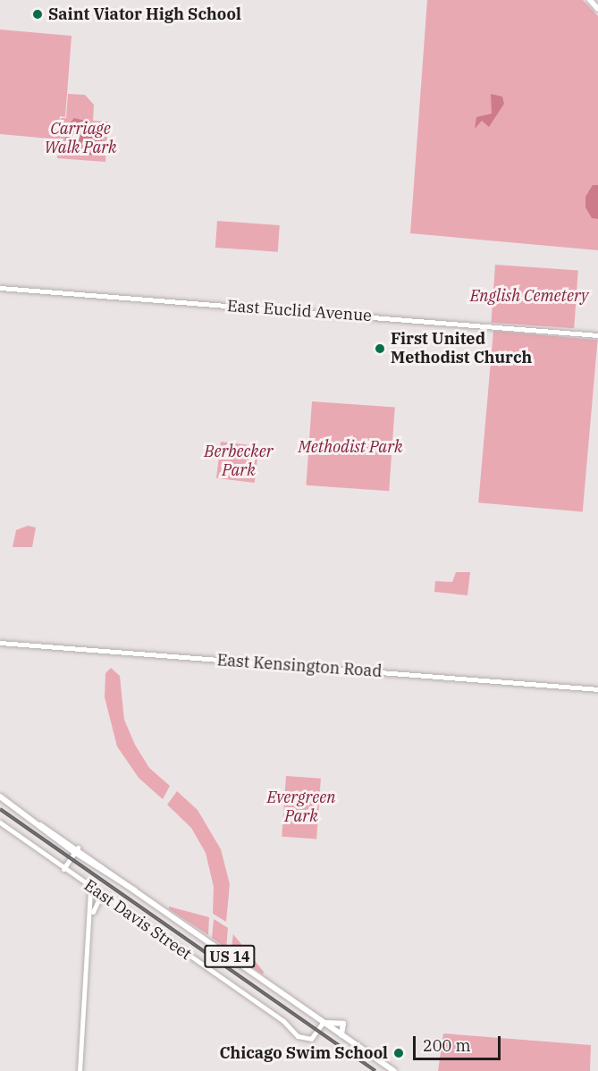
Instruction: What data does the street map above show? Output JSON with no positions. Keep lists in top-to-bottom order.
{
  "streets": {
    "main road": [
      "East Euclid Avenue",
      "East Kensington Road",
      "East Davis Street",
      "US 14"
    ]
  },
  "crossings": [
    ["East Davis Street", "US 14"]
  ],
  "parks": [
    "Carriage Walk Park",
    "English Cemetery",
    "Methodist Park",
    "Berbecker Park",
    "Evergreen Park"
  ],
  "places": ["Saint Viator High School", "First United Methodist Church", "Chicago Swim School"],
  "scale_bar": "200 m"
}
